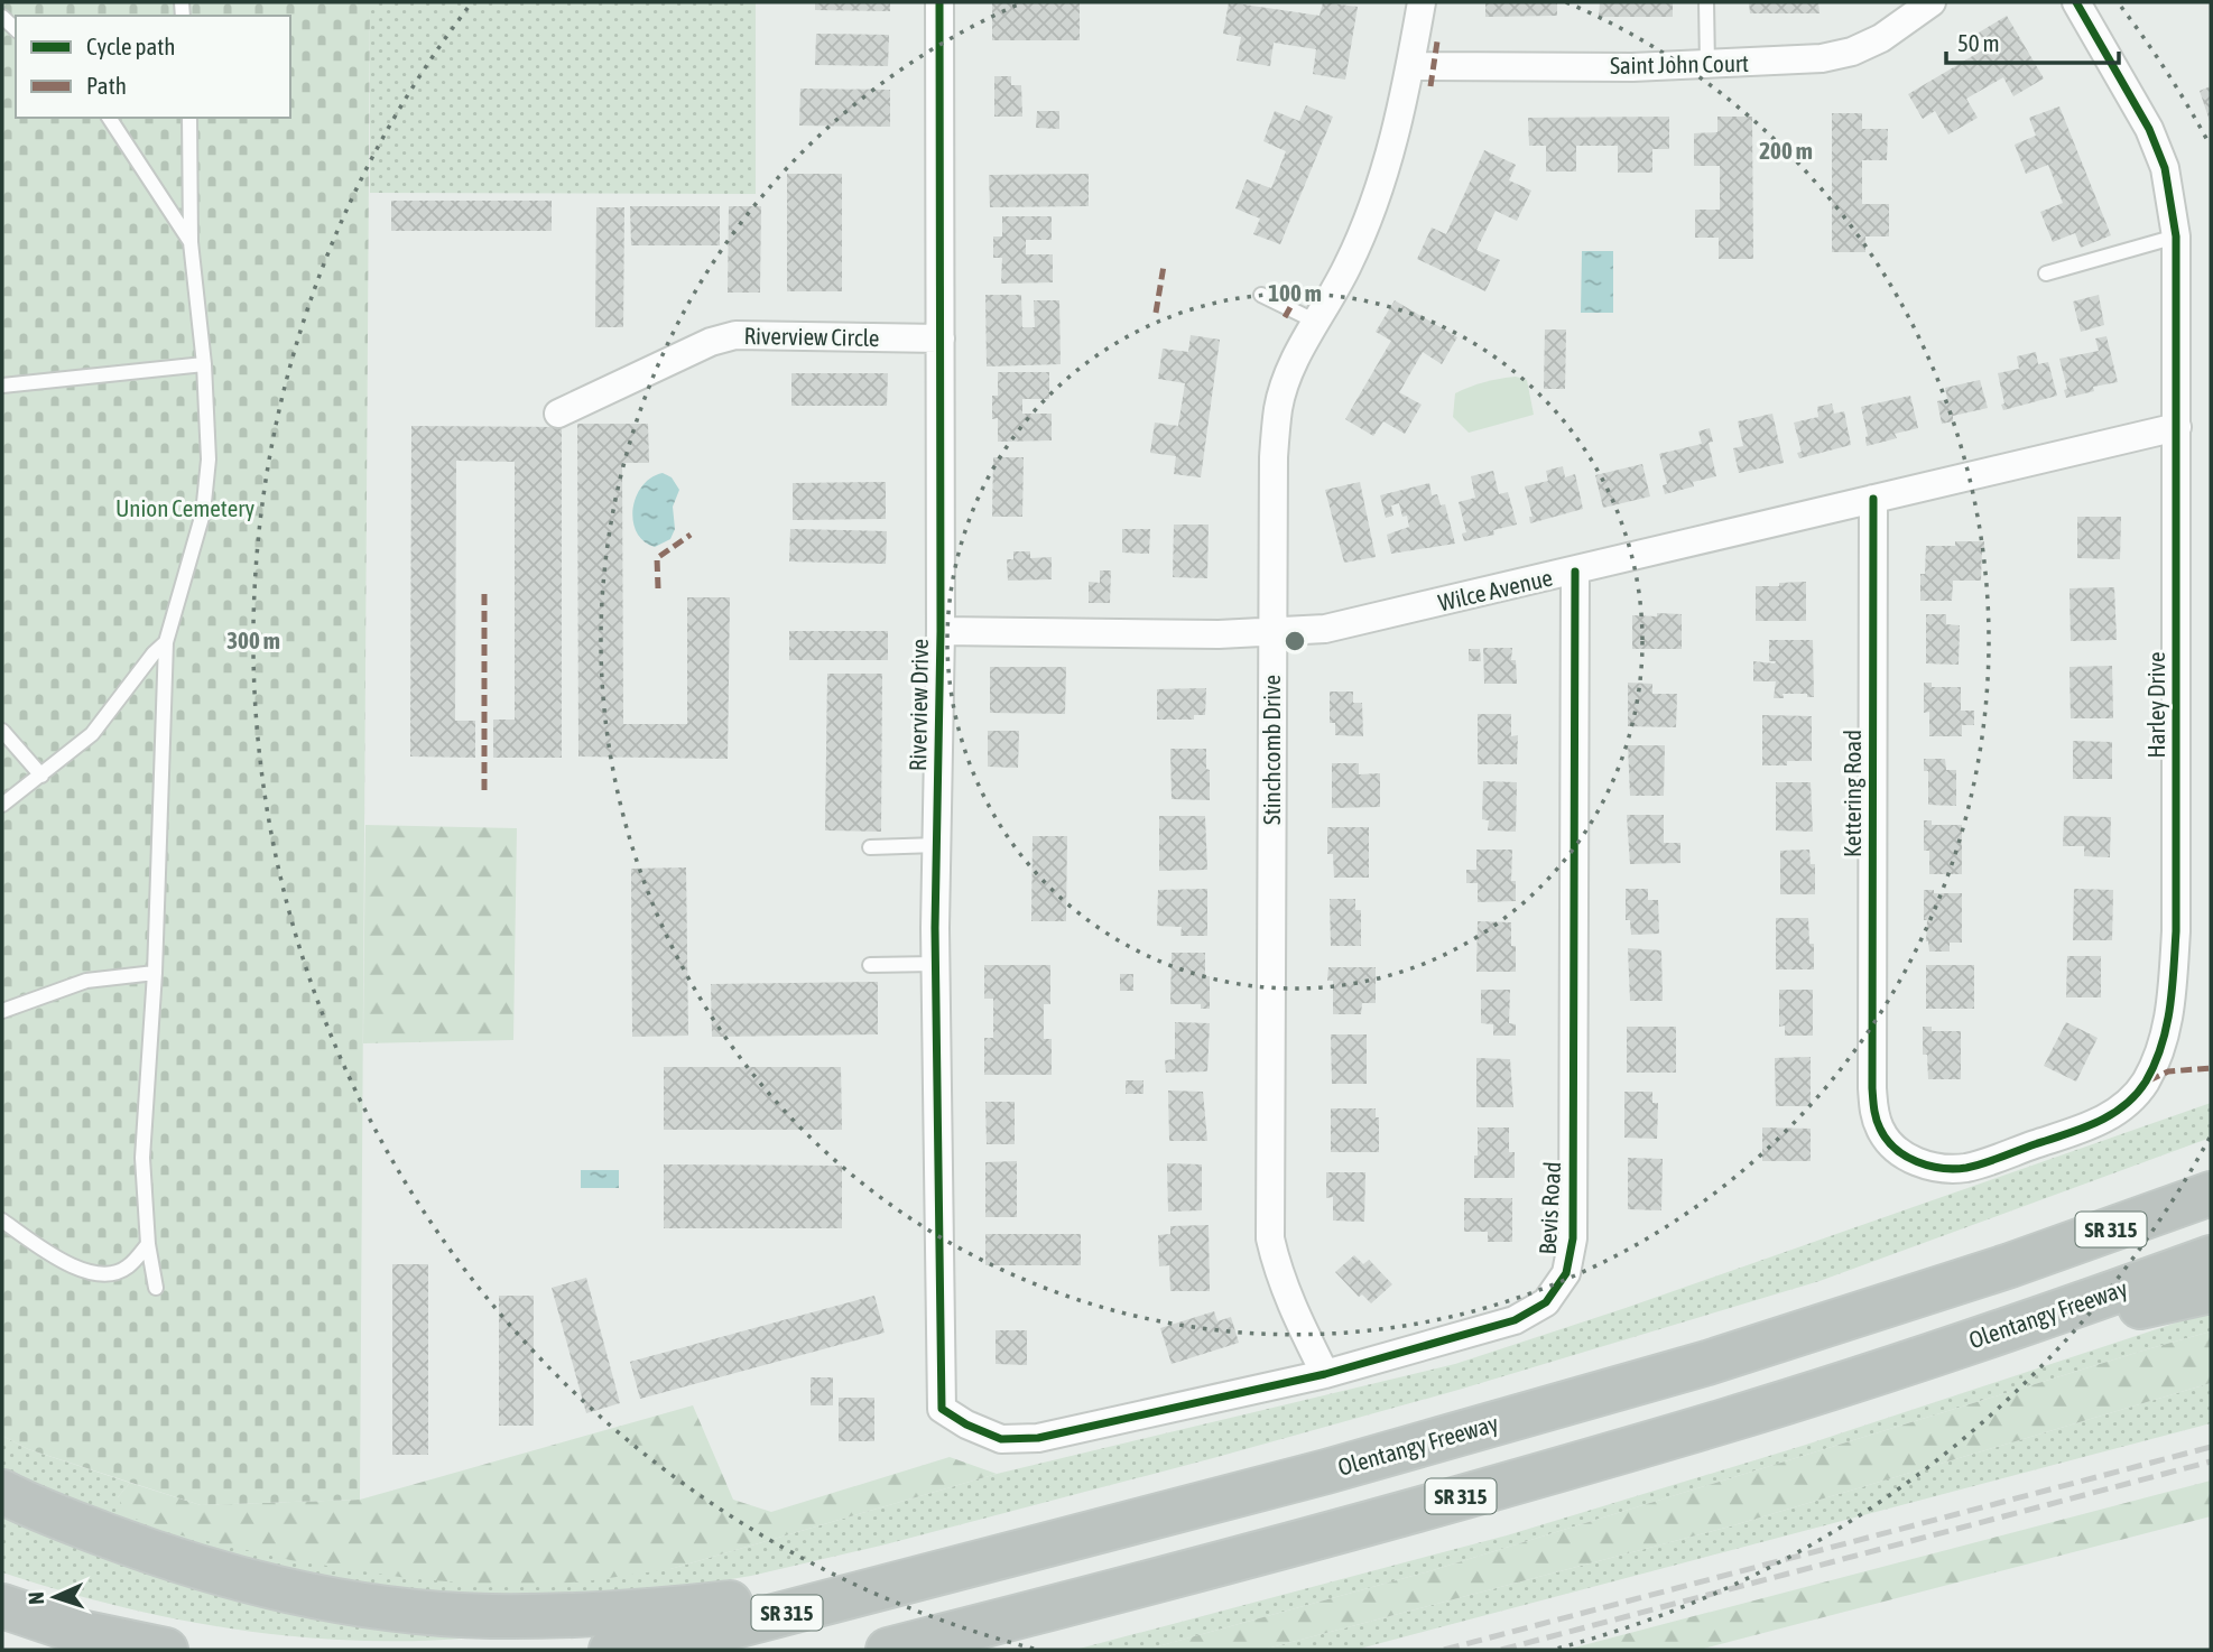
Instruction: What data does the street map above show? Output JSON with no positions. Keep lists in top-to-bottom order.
{
  "streets": {
    "highway": ["SR 315", "Olentangy Freeway"],
    "street": [
      "Saint John Court",
      "Riverview Circle",
      "Wilce Avenue",
      "Riverview Drive",
      "Harley Drive",
      "Stinchcomb Drive",
      "Kettering Road",
      "Bevis Road"
    ]
  },
  "crossings": [
    ["Saint John Court", "Stinchcomb Drive"],
    ["Riverview Circle", "Riverview Drive"],
    ["Wilce Avenue", "Riverview Drive"],
    ["Wilce Avenue", "Harley Drive"],
    ["Wilce Avenue", "Stinchcomb Drive"],
    ["Wilce Avenue", "Kettering Road"],
    ["Wilce Avenue", "Bevis Road"],
    ["Riverview Drive", "Bevis Road"],
    ["Harley Drive", "Kettering Road"],
    ["Stinchcomb Drive", "Bevis Road"]
  ],
  "parks": ["Union Cemetery"],
  "legend": ["Cycle path", "Path"],
  "scale_bar": "50 m",
  "north": "left",
  "rings": ["200 m", "100 m", "300 m"]
}
